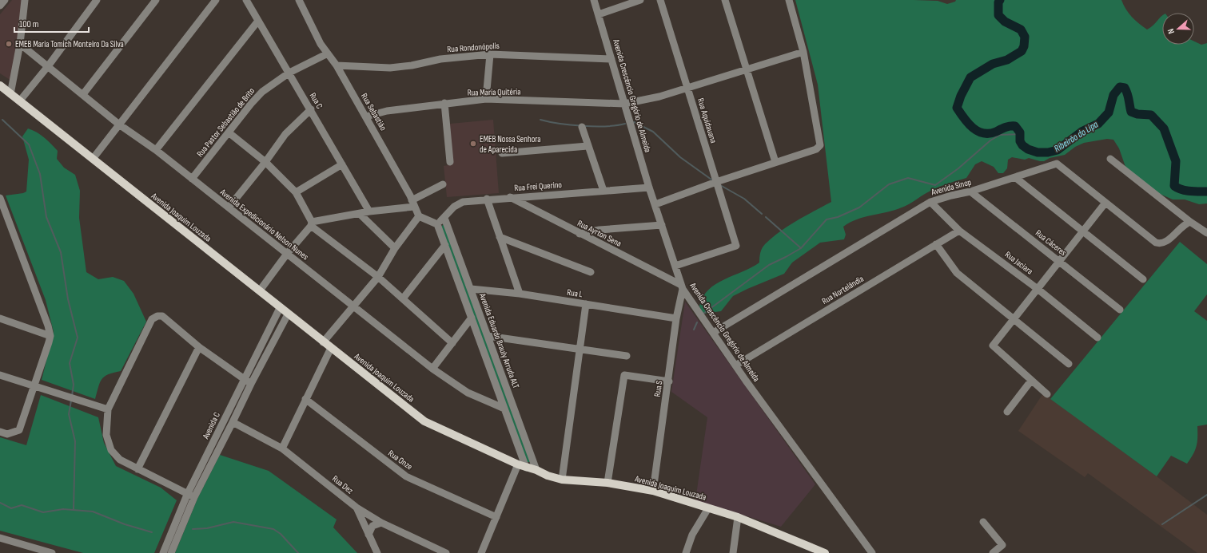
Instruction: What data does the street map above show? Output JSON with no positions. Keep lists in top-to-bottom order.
{
  "streets": {
    "main road": ["Avenida Joaquim Louzada"],
    "street": [
      "Rua Rondonópolis",
      "Rua Maria Quitéria",
      "Avenida Crescêncio Gregório de Almeida",
      "Rua C",
      "Rua Sebastião",
      "Rua Aquidauana",
      "Rua Pastor Sebastião de Brito",
      "Rua Frei Querino",
      "Avenida Sinop",
      "Avenida Expedicionário Nelson Nunes",
      "Rua Ayrton Sena",
      "Rua Cáceres",
      "Rua Jaciara",
      "Rua Nortelândia",
      "Rua L",
      "Avenida Eduardo Brauly Arruda ALT",
      "Rua S",
      "Avenida C",
      "Rua Onze",
      "Rua Dez"
    ]
  },
  "crossings": [
    ["Rua Rondonópolis", "Avenida Crescêncio Gregório de Almeida"],
    ["Rua Rondonópolis", "Rua Sebastião"],
    ["Rua Maria Quitéria", "Avenida Crescêncio Gregório de Almeida"],
    ["Rua Maria Quitéria", "Rua Sebastião"],
    ["Rua Maria Quitéria", "Rua Aquidauana"],
    ["Avenida Crescêncio Gregório de Almeida", "Rua Aquidauana"],
    ["Avenida Crescêncio Gregório de Almeida", "Rua Frei Querino"],
    ["Avenida Crescêncio Gregório de Almeida", "Avenida Sinop"],
    ["Avenida Crescêncio Gregório de Almeida", "Rua Ayrton Sena"],
    ["Avenida Crescêncio Gregório de Almeida", "Rua Nortelândia"],
    ["Avenida Crescêncio Gregório de Almeida", "Rua S"],
    ["Rua C", "Rua Pastor Sebastião de Brito"],
    ["Rua Sebastião", "Rua Pastor Sebastião de Brito"],
    ["Rua Pastor Sebastião de Brito", "Avenida Expedicionário Nelson Nunes"],
    ["Rua Frei Querino", "Rua Ayrton Sena"],
    ["Rua Frei Querino", "Avenida Eduardo Brauly Arruda ALT"],
    ["Avenida Sinop", "Rua Cáceres"],
    ["Avenida Sinop", "Rua Jaciara"],
    ["Avenida Joaquim Louzada", "Avenida Eduardo Brauly Arruda ALT"],
    ["Avenida Joaquim Louzada", "Rua S"],
    ["Avenida Joaquim Louzada", "Avenida C"],
    ["Avenida Expedicionário Nelson Nunes", "Avenida Eduardo Brauly Arruda ALT"],
    ["Rua Ayrton Sena", "Rua S"],
    ["Rua Jaciara", "Rua Nortelândia"],
    ["Rua L", "Avenida Eduardo Brauly Arruda ALT"],
    ["Rua L", "Rua S"],
    ["Avenida C", "Rua Dez"]
  ],
  "water": ["Ribeirão do Lipa"],
  "places": ["EMEB Maria Tomich Monteiro Da Silva", "EMEB Nossa Senhora de Aparecida"],
  "scale_bar": "100 m",
  "north": "left"
}
